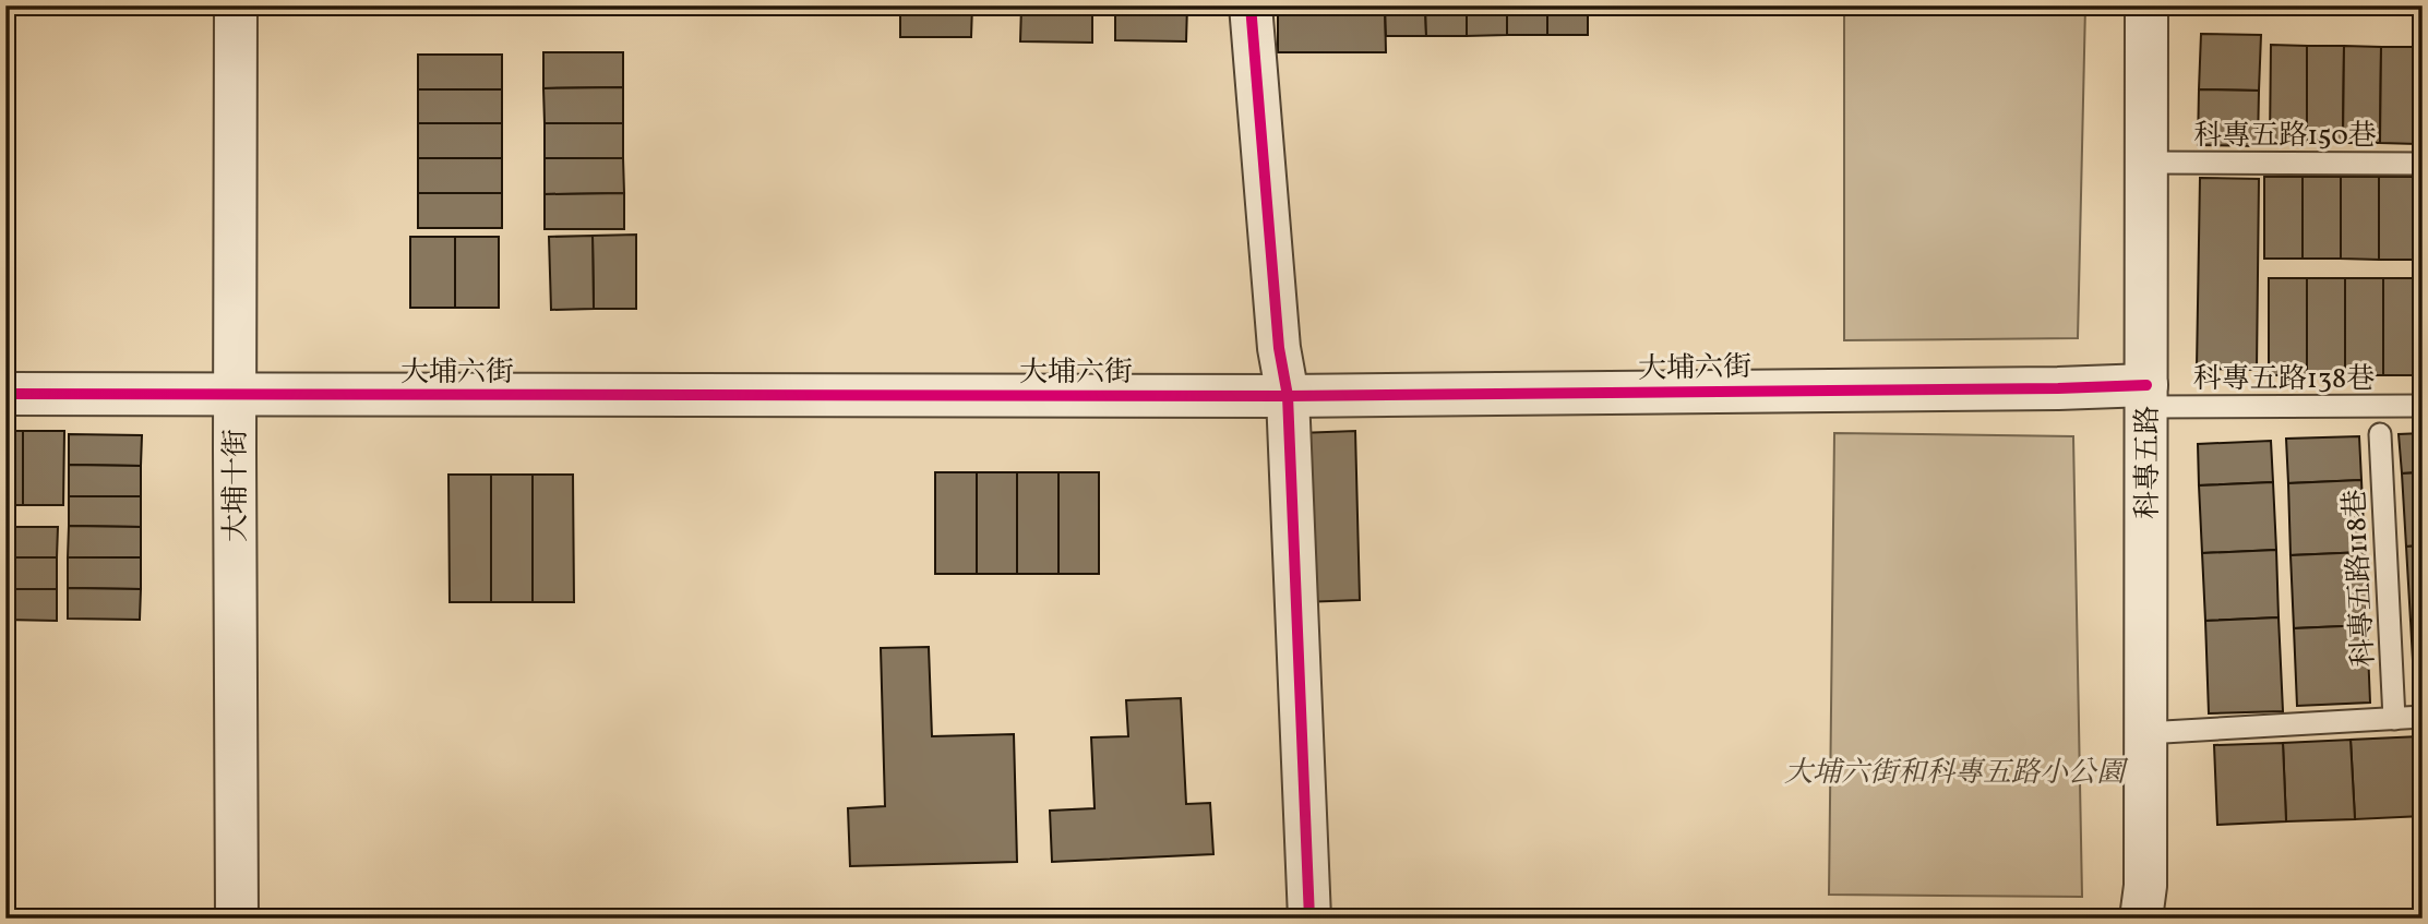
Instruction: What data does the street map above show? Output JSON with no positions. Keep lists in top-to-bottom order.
{
  "streets": {
    "street": ["大埔六街", "科專五路", "大埔十街"],
    "lane": ["科專五路150巷", "科專五路138巷", "科專五路118巷"]
  },
  "crossings": [
    ["科專五路150巷", "科專五路"],
    ["大埔六街", "科專五路138巷"],
    ["大埔六街", "科專五路"],
    ["大埔六街", "大埔十街"],
    ["科專五路138巷", "科專五路"]
  ],
  "parks": ["大埔六街和科專五路小公園"]
}
